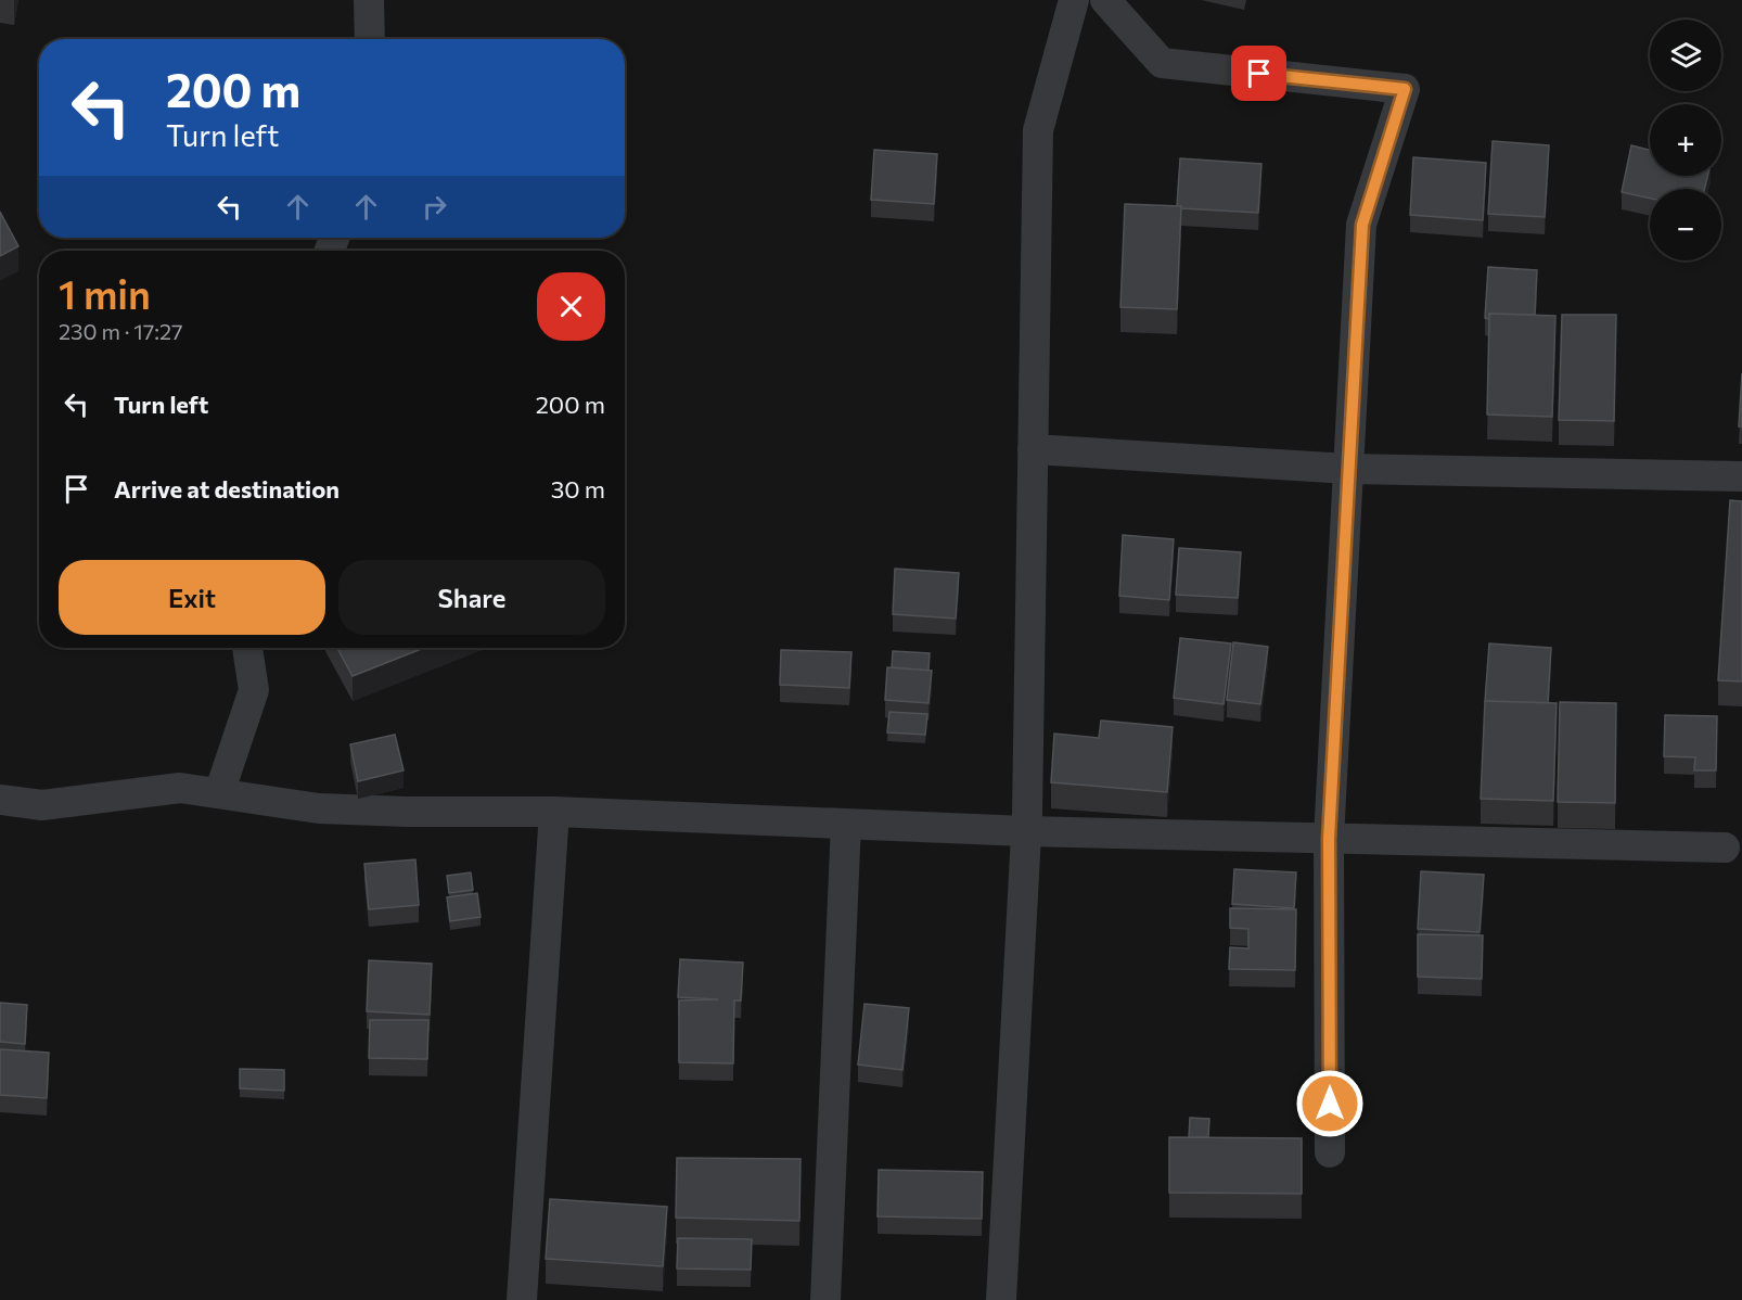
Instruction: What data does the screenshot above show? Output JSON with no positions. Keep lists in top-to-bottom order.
{
  "page": {
    "map_buttons": ["+", "−"],
    "turn": ["200 m", "Turn left"],
    "heading": ["1 min", "230 m · 17:27"],
    "list": [
      {
        "name": "Turn left",
        "value": "200 m"
      },
      {
        "name": "Arrive at destination",
        "value": "30 m"
      }
    ],
    "buttons": ["Exit", "Share"]
  }
}
